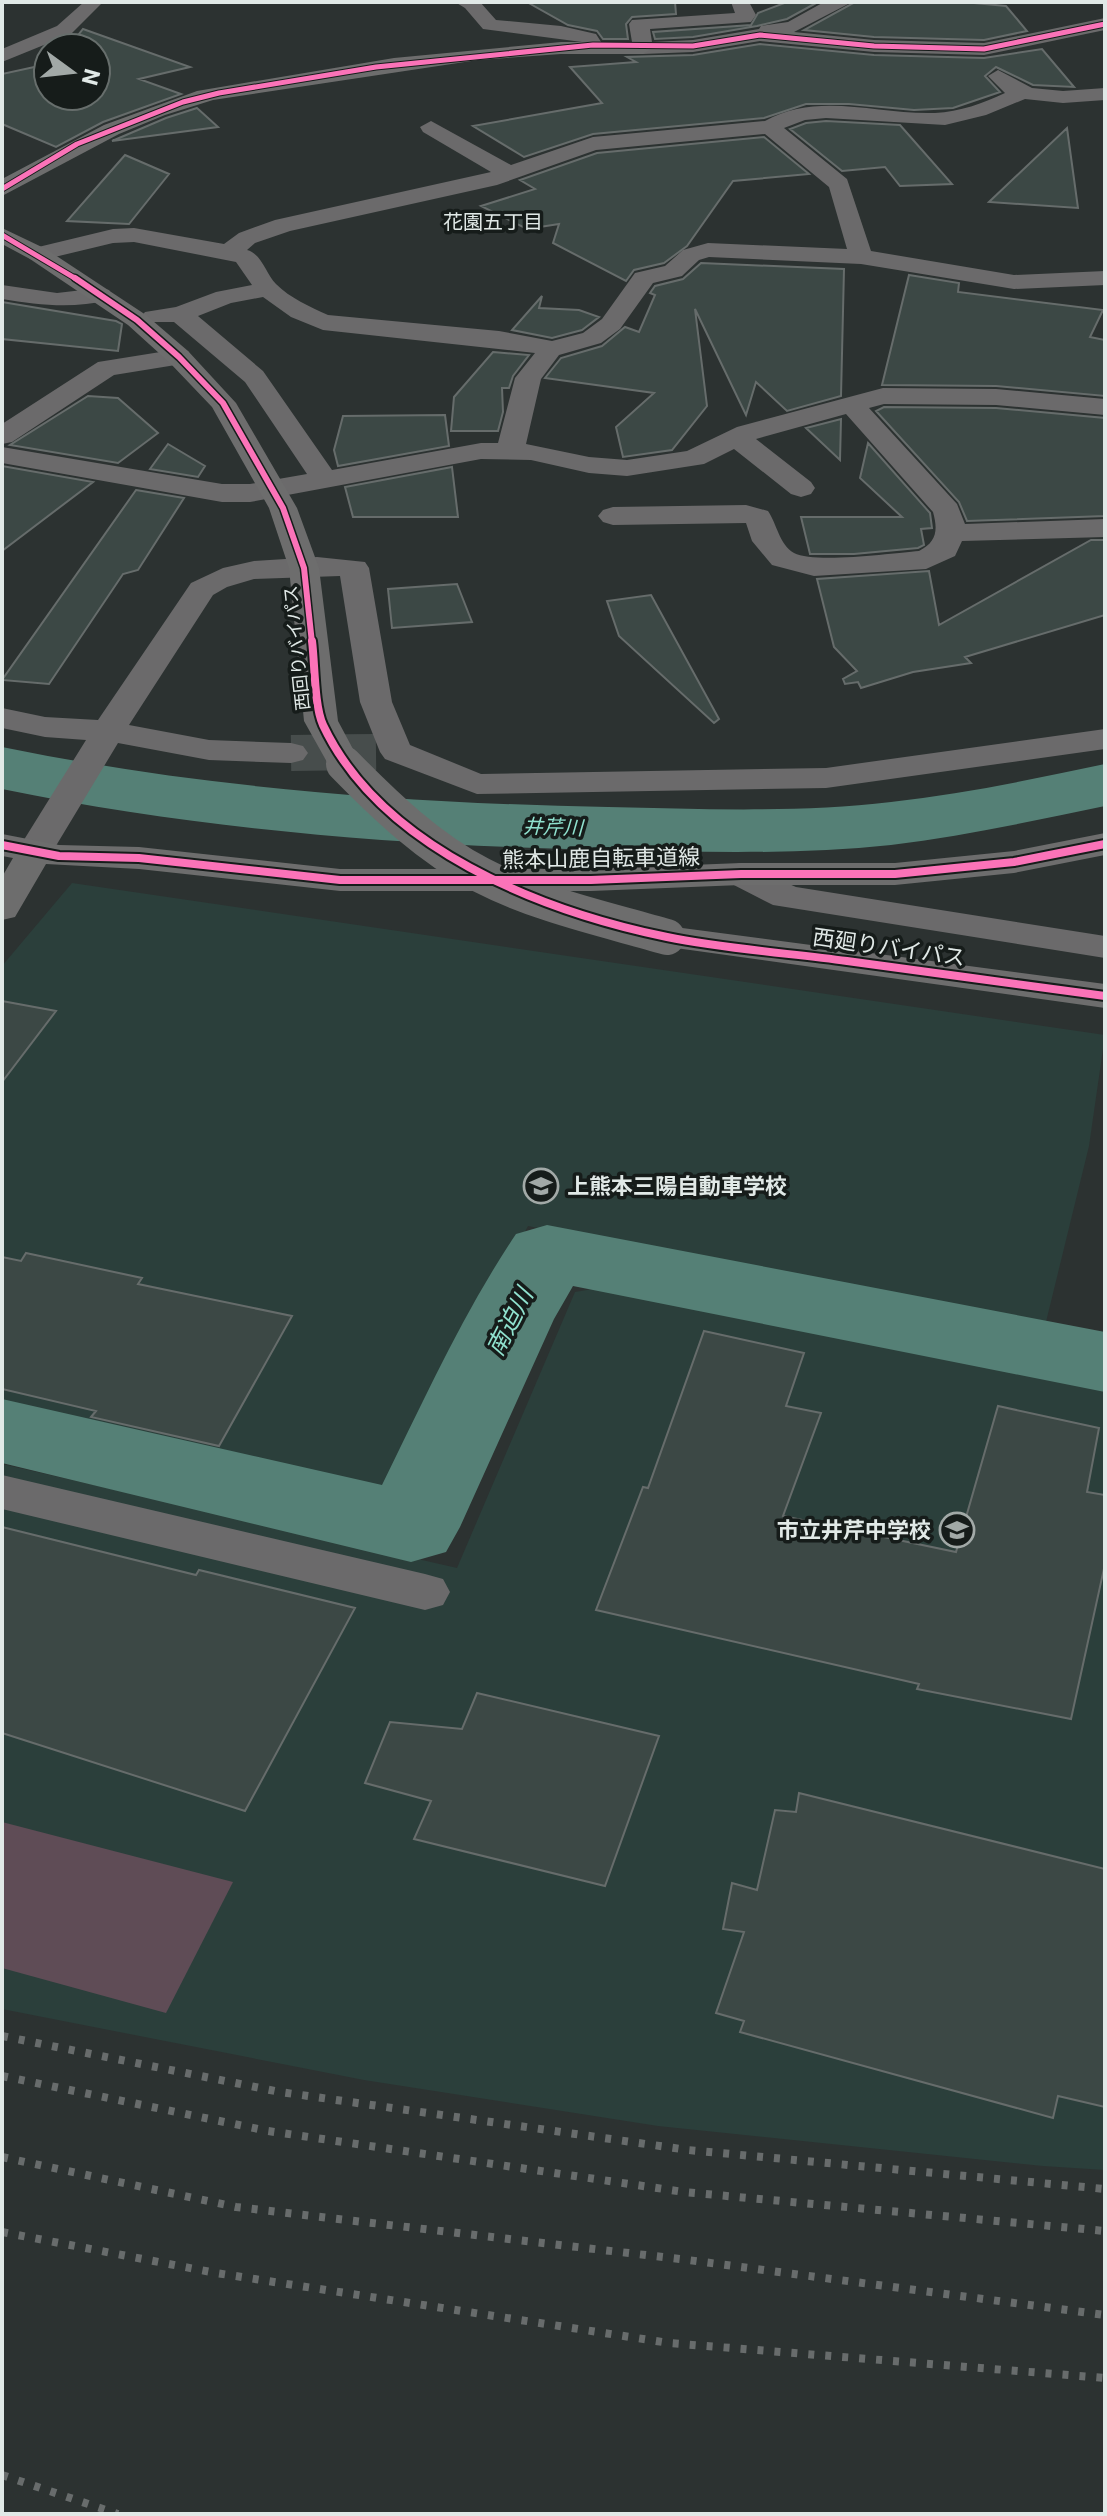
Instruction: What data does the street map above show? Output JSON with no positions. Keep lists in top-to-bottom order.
{
  "streets": {
    "street": ["西回りバイパス", "熊本山鹿自転車道線", "西廻りバイパス"]
  },
  "crossings": [
    ["西回りバイパス", "西廻りバイパス"]
  ],
  "districts": ["花園五丁目"],
  "water": ["井芹川", "南迫川"],
  "places": {
    "school or university": ["上熊本三陽自動車学校", "市立井芹中学校"]
  },
  "north": "right"
}
